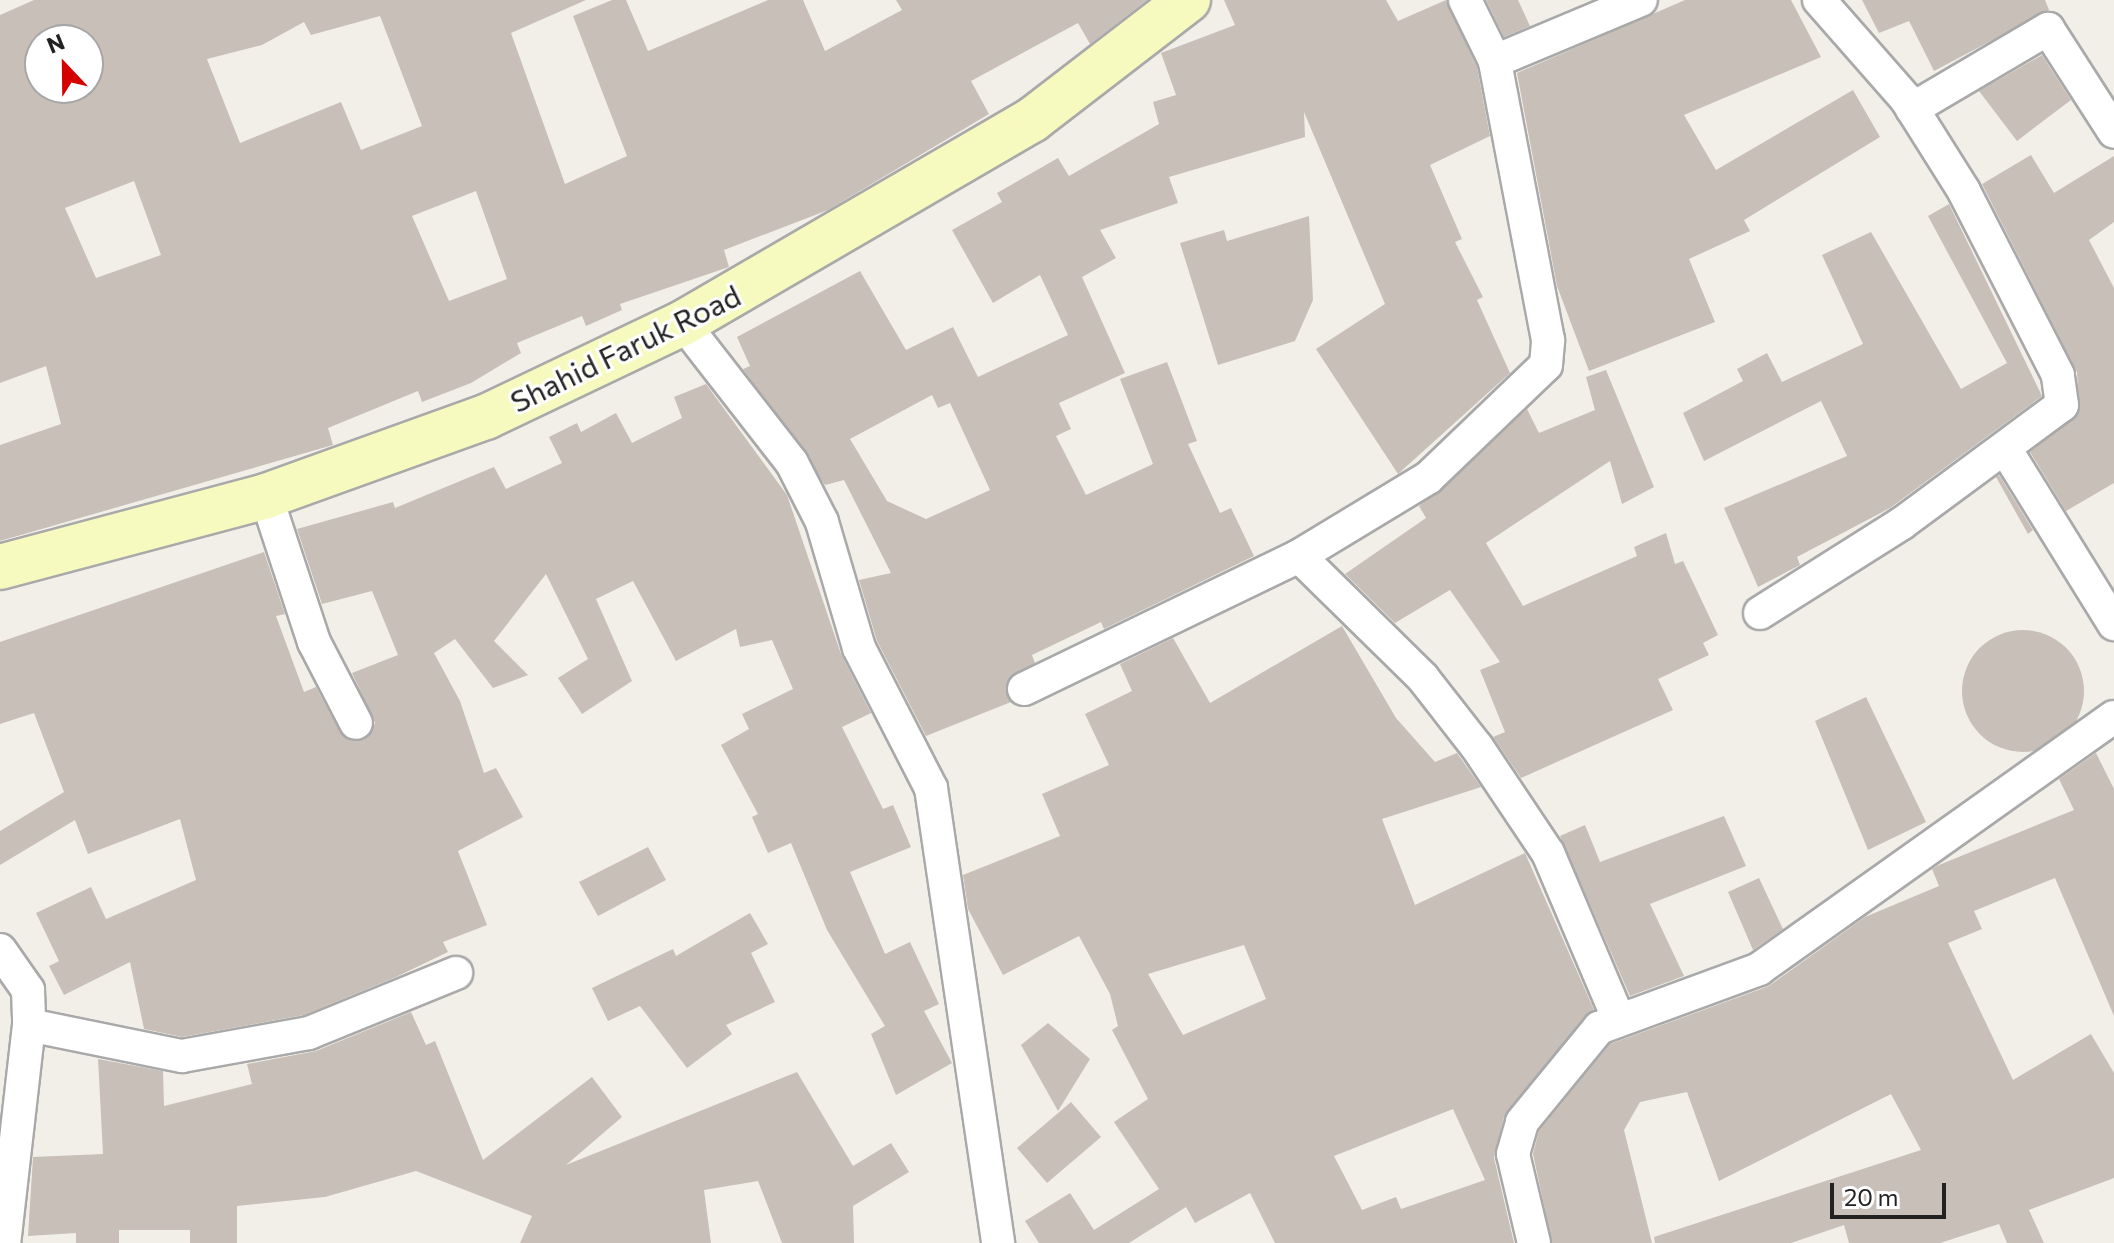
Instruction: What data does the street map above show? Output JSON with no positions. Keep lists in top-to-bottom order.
{
  "streets": {
    "main road": ["Shahid Faruk Road"]
  },
  "scale_bar": "20 m",
  "north": "top"
}
